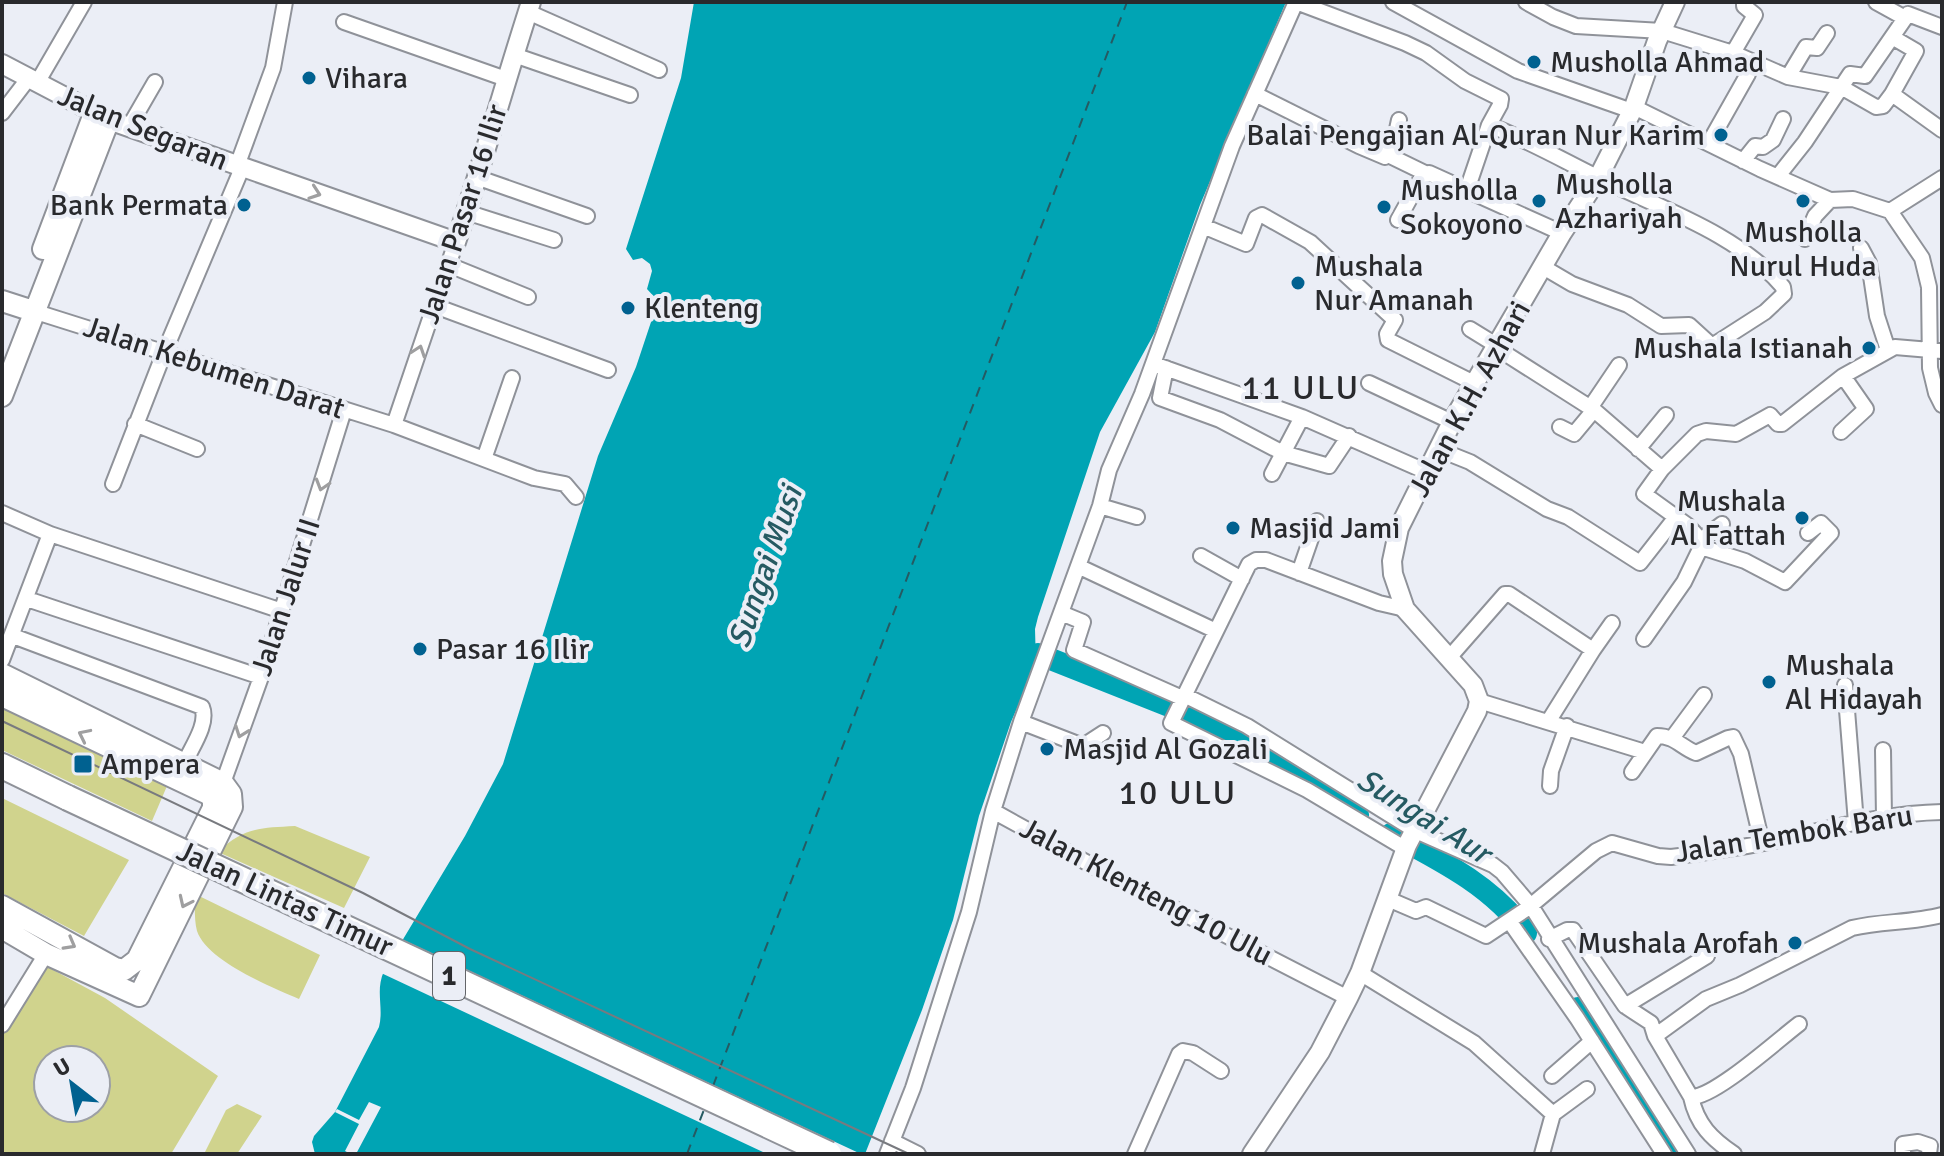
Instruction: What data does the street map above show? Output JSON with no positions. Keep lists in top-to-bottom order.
{
  "streets": {
    "highway": ["Jalan Lintas Timur", "1"],
    "street": [
      "Jalan Segaran",
      "Jalan Pasar 16 Ilir",
      "Jalan Kebumen Darat",
      "Jalan K.H. Azhari",
      "Jalan Jalur II",
      "Jalan Tembok Baru",
      "Jalan Klenteng 10 Ulu"
    ]
  },
  "crossings": [
    ["Jalan Segaran", "Jalan Pasar 16 Ilir"],
    ["Jalan Pasar 16 Ilir", "Jalan Kebumen Darat"],
    ["Jalan Kebumen Darat", "Jalan Jalur II"]
  ],
  "one_way": ["Jalan Segaran", "Jalan Jalur II"],
  "districts": ["11 ULU", "10 ULU"],
  "water": ["Sungai Musi", "Sungai Aur"],
  "places": {
    "other": [
      "Musholla Ahmad",
      "Vihara",
      "Balai Pengajian Al-Quran Nur Karim",
      "Musholla Azhariyah",
      "Musholla Nurul Huda",
      "Bank Permata",
      "Musholla Sokoyono",
      "Mushala Nur Amanah",
      "Klenteng",
      "Mushala Istianah",
      "Mushala Al Fattah",
      "Masjid Jami",
      "Pasar 16 Ilir",
      "Mushala Al Hidayah",
      "Masjid Al Gozali",
      "Mushala Arofah"
    ],
    "transit": ["Ampera"]
  },
  "north": "top left"
}
